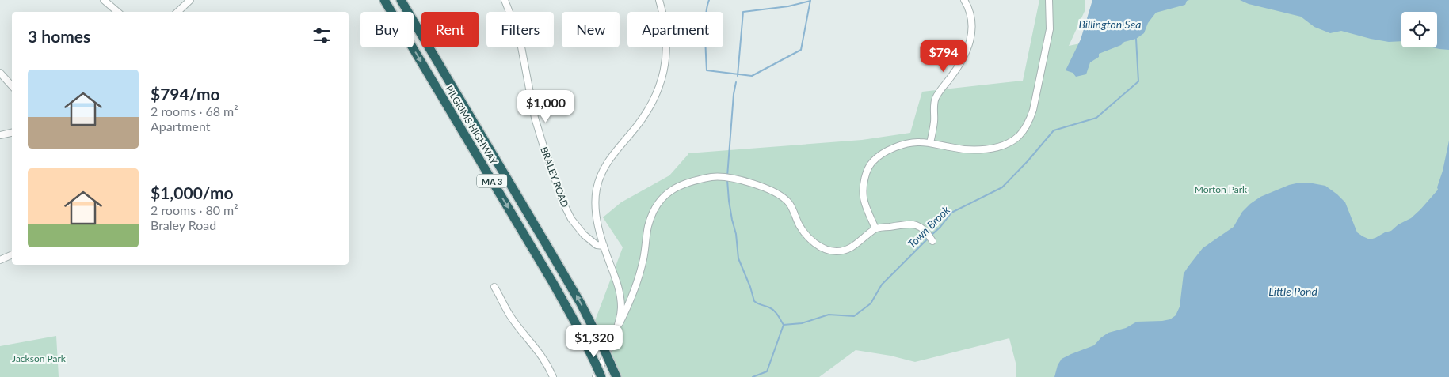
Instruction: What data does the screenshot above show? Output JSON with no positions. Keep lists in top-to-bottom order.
{
  "streets": {
    "highway": ["PILGRIMS HIGHWAY", "MA 3"],
    "street": ["BRALEY ROAD"]
  },
  "water": ["Billington Sea", "Town Brook", "Little Pond"],
  "parks": ["Morton Park", "Jackson Park"],
  "page": {
    "chip": [
      "Buy",
      "Rent",
      "Filters",
      "New",
      "Apartment"
    ],
    "heading": "3 homes",
    "price": ["$794", "$1,000", "$1,320"],
    "list": [
      {
        "name": "$794/mo",
        "note": "2 rooms · 68 m² · Apartment"
      },
      {
        "name": "$1,000/mo",
        "note": "2 rooms · 80 m² · Braley Road"
      }
    ]
  }
}
